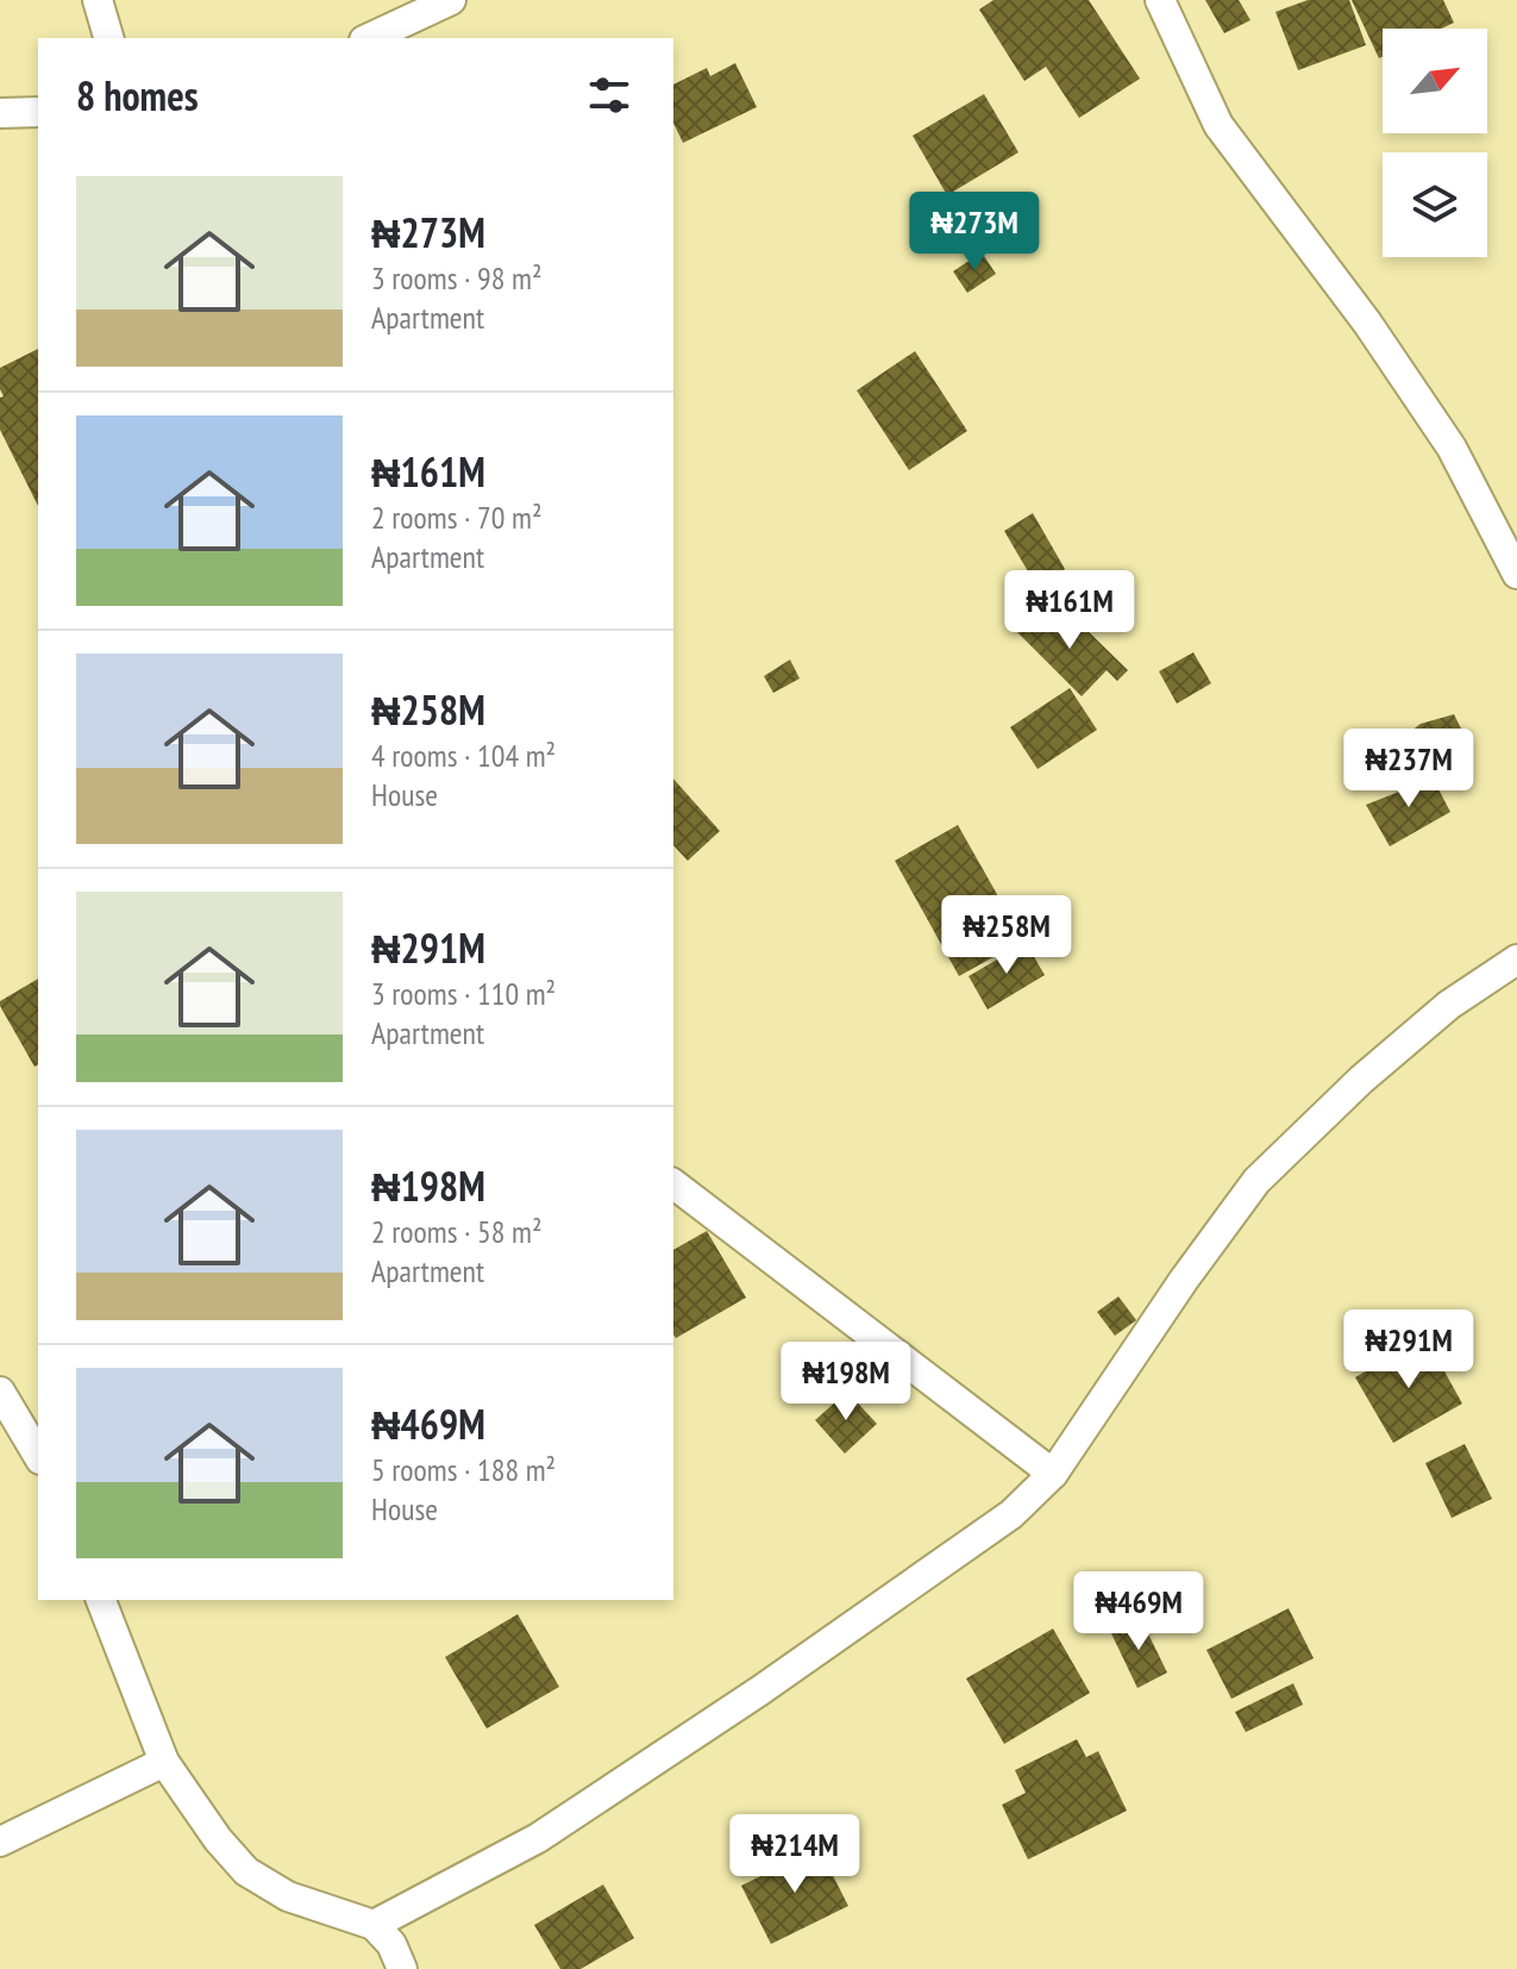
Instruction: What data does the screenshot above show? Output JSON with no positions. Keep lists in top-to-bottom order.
{
  "north": "top right",
  "page": {
    "heading": "8 homes",
    "list": [
      {
        "name": "₦273M",
        "note": "3 rooms · 98 m² · Apartment"
      },
      {
        "name": "₦161M",
        "note": "2 rooms · 70 m² · Apartment"
      },
      {
        "name": "₦258M",
        "note": "4 rooms · 104 m² · House"
      },
      {
        "name": "₦291M",
        "note": "3 rooms · 110 m² · Apartment"
      },
      {
        "name": "₦198M",
        "note": "2 rooms · 58 m² · Apartment"
      },
      {
        "name": "₦469M",
        "note": "5 rooms · 188 m² · House"
      }
    ],
    "price": [
      "₦273M",
      "₦161M",
      "₦237M",
      "₦258M",
      "₦291M",
      "₦198M",
      "₦469M",
      "₦214M"
    ]
  }
}
